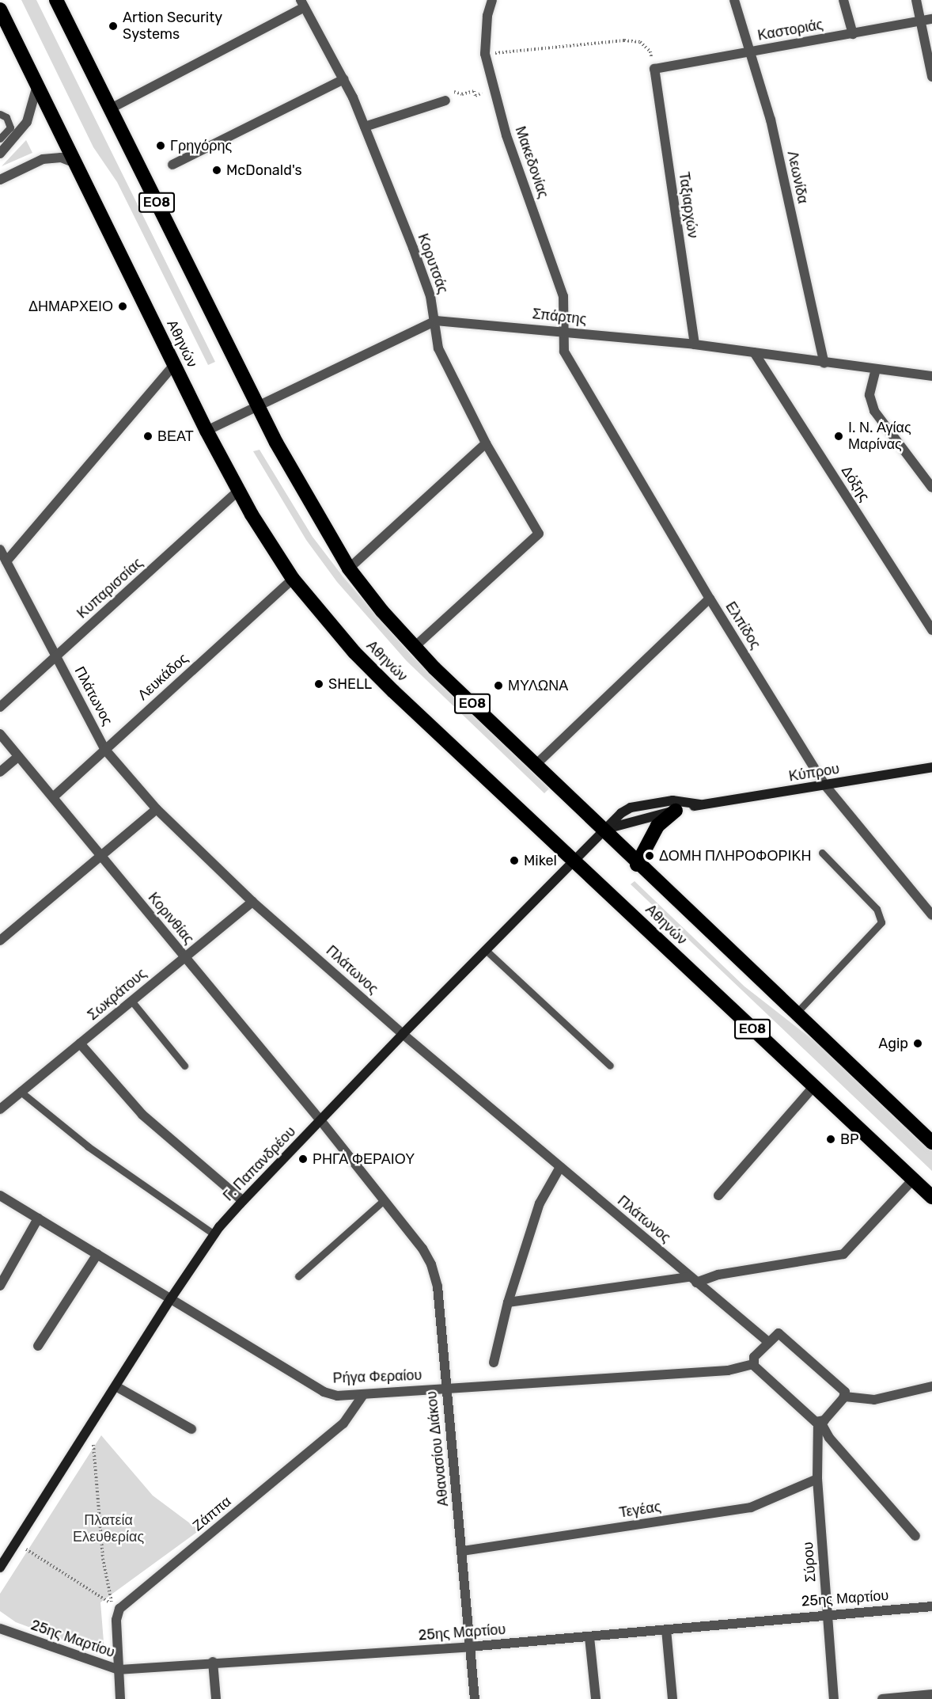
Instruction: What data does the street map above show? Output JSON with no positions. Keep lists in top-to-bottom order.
{
  "streets": {
    "highway": ["ΕΟ8", "Αθηνών"],
    "street": [
      "Καστοριάς",
      "Μακεδονίας",
      "Λεωνίδα",
      "Ταξιαρχών",
      "Κορυτσάς",
      "Σπάρτης",
      "Δόξης",
      "Κυπαρισσίας",
      "Ελπίδος",
      "Λευκάδος",
      "Πλάτωνος",
      "Κύπρου",
      "Κορινθίας",
      "Σωκράτους",
      "Γ. Παπανδρέου",
      "Ρήγα Φεραίου",
      "Αθανασίου Διάκου",
      "Τεγέας",
      "Ζάππα",
      "Σύρου",
      "25ης Μαρτίου"
    ]
  },
  "crossings": [
    ["Καστοριάς", "Λεωνίδα"],
    ["Καστοριάς", "Ταξιαρχών"],
    ["Μακεδονίας", "Σπάρτης"],
    ["Μακεδονίας", "Ελπίδος"],
    ["Λεωνίδα", "Σπάρτης"],
    ["Ταξιαρχών", "Σπάρτης"],
    ["Κορυτσάς", "Σπάρτης"],
    ["Κορυτσάς", "Αθηνών"],
    ["Σπάρτης", "Αθηνών"],
    ["Σπάρτης", "Δόξης"],
    ["Σπάρτης", "Ελπίδος"],
    ["Αθηνών", "Κυπαρισσίας"],
    ["Αθηνών", "Λευκάδος"],
    ["Αθηνών", "Κύπρου"],
    ["Αθηνών", "Γ. Παπανδρέου"],
    ["Κυπαρισσίας", "Πλάτωνος"],
    ["Ελπίδος", "Κύπρου"],
    ["Λευκάδος", "Πλάτωνος"],
    ["Λευκάδος", "Κορινθίας"],
    ["Πλάτωνος", "Σωκράτους"],
    ["Πλάτωνος", "Γ. Παπανδρέου"],
    ["Κύπρου", "Γ. Παπανδρέου"],
    ["Κορινθίας", "Σωκράτους"],
    ["Κορινθίας", "Γ. Παπανδρέου"],
    ["Κορινθίας", "Αθανασίου Διάκου"],
    ["Γ. Παπανδρέου", "Ρήγα Φεραίου"],
    ["Γ. Παπανδρέου", "Αθανασίου Διάκου"],
    ["Ρήγα Φεραίου", "Αθανασίου Διάκου"],
    ["Ρήγα Φεραίου", "Ζάππα"],
    ["Αθανασίου Διάκου", "Τεγέας"],
    ["Αθανασίου Διάκου", "25ης Μαρτίου"],
    ["Τεγέας", "Σύρου"],
    ["Ζάππα", "25ης Μαρτίου"],
    ["Σύρου", "25ης Μαρτίου"]
  ],
  "parks": ["Πλατεία Ελευθερίας"],
  "places": [
    "Artion Security Systems",
    "Γρηγόρης",
    "McDonald's",
    "ΔΗΜΑΡΧΕΙΟ",
    "ΒΕΑΤ",
    "Ι. Ν. Αγίας Μαρίνας",
    "SHELL",
    "ΜΥΛΩΝΑ",
    "ΔΟΜΗ ΠΛΗΡΟΦΟΡΙΚΗ",
    "Mikel",
    "Agip",
    "BP",
    "ΡΗΓΑ ΦΕΡΑΙΟΥ"
  ]
}
